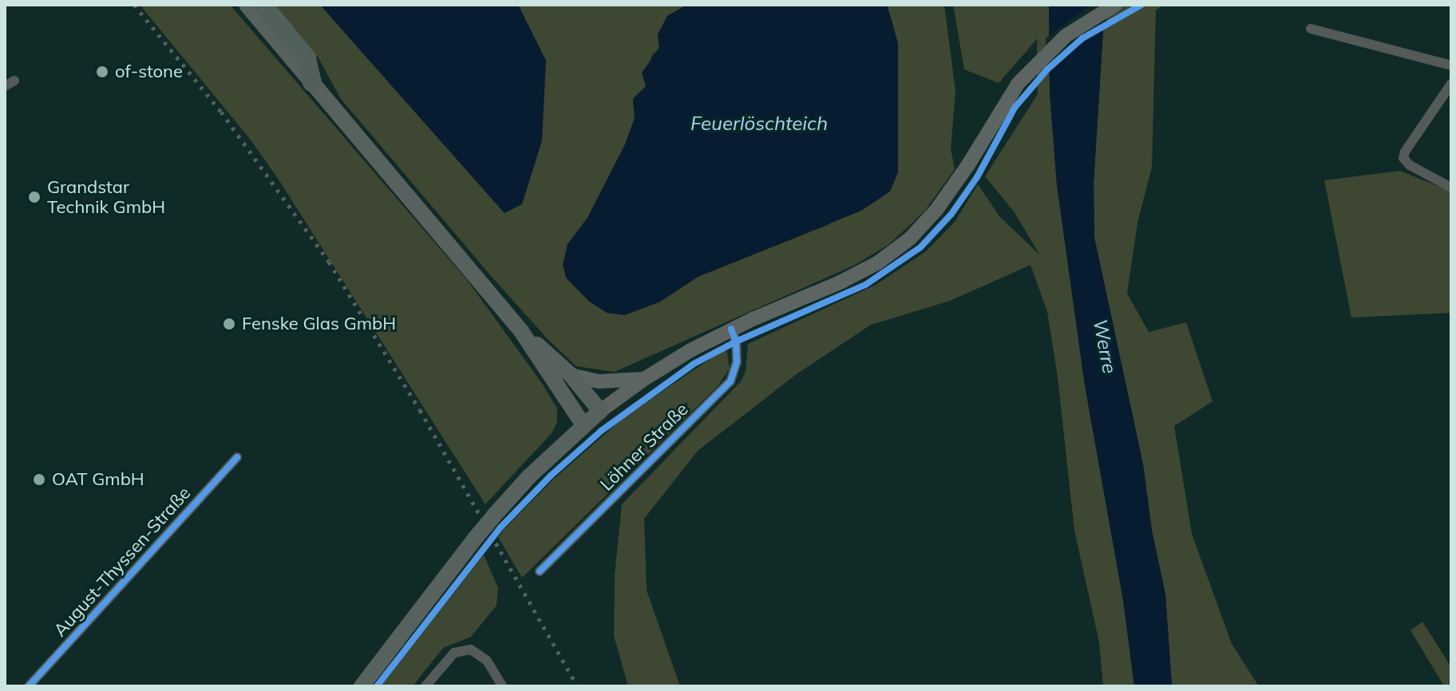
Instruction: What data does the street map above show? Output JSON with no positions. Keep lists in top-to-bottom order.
{
  "streets": {
    "street": ["Löhner Straße", "August-Thyssen-Straße"]
  },
  "water": ["Feuerlöschteich", "Werre"],
  "places": [
    "of-stone",
    "Grandstar Technik GmbH",
    "Fenske Glas GmbH",
    "OAT GmbH"
  ]
}
